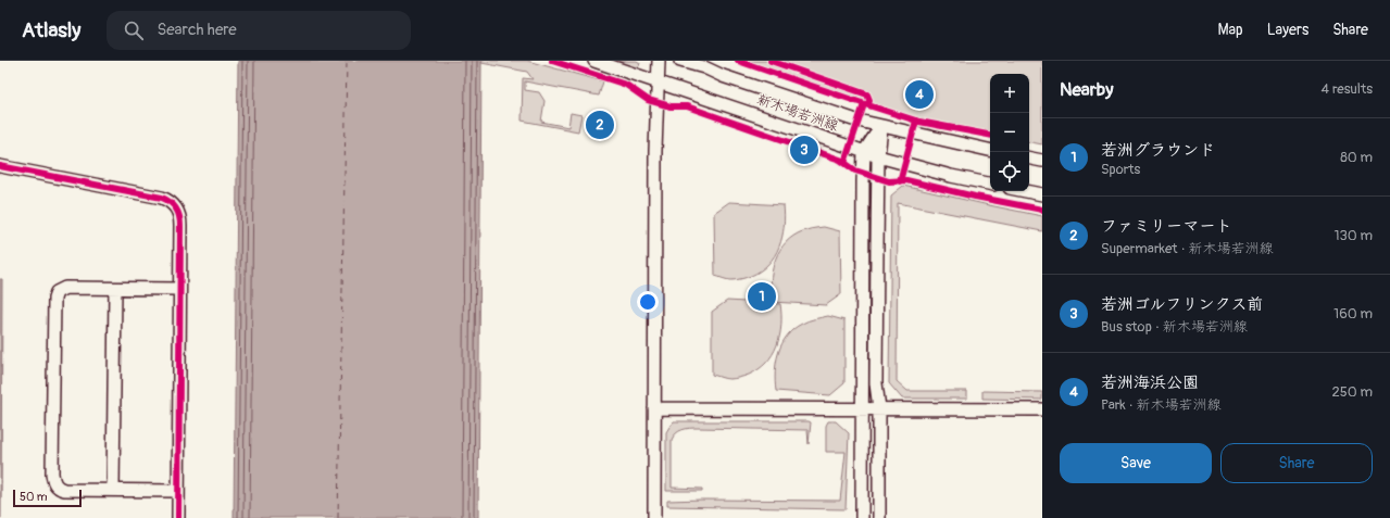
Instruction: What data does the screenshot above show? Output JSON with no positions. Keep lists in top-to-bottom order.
{
  "streets": {
    "street": ["新木場若洲線"]
  },
  "scale_bar": "50 m",
  "page": {
    "header": "Atlasly",
    "search": "Search here",
    "nav": ["Map", "Layers", "Share"],
    "heading": ["Nearby", "4 results"],
    "map_buttons": ["+", "−"],
    "pins": [
      "4",
      "2",
      "3",
      "1"
    ],
    "list": [
      {
        "mark": "1",
        "name": "若洲グラウンド",
        "note": "Sports",
        "value": "80 m"
      },
      {
        "mark": "2",
        "name": "ファミリーマート",
        "note": "Supermarket · 新木場若洲線",
        "value": "130 m"
      },
      {
        "mark": "3",
        "name": "若洲ゴルフリンクス前",
        "note": "Bus stop · 新木場若洲線",
        "value": "160 m"
      },
      {
        "mark": "4",
        "name": "若洲海浜公園",
        "note": "Park · 新木場若洲線",
        "value": "250 m"
      }
    ],
    "buttons": ["Save", "Share"],
    "scale": "50 m"
  }
}
